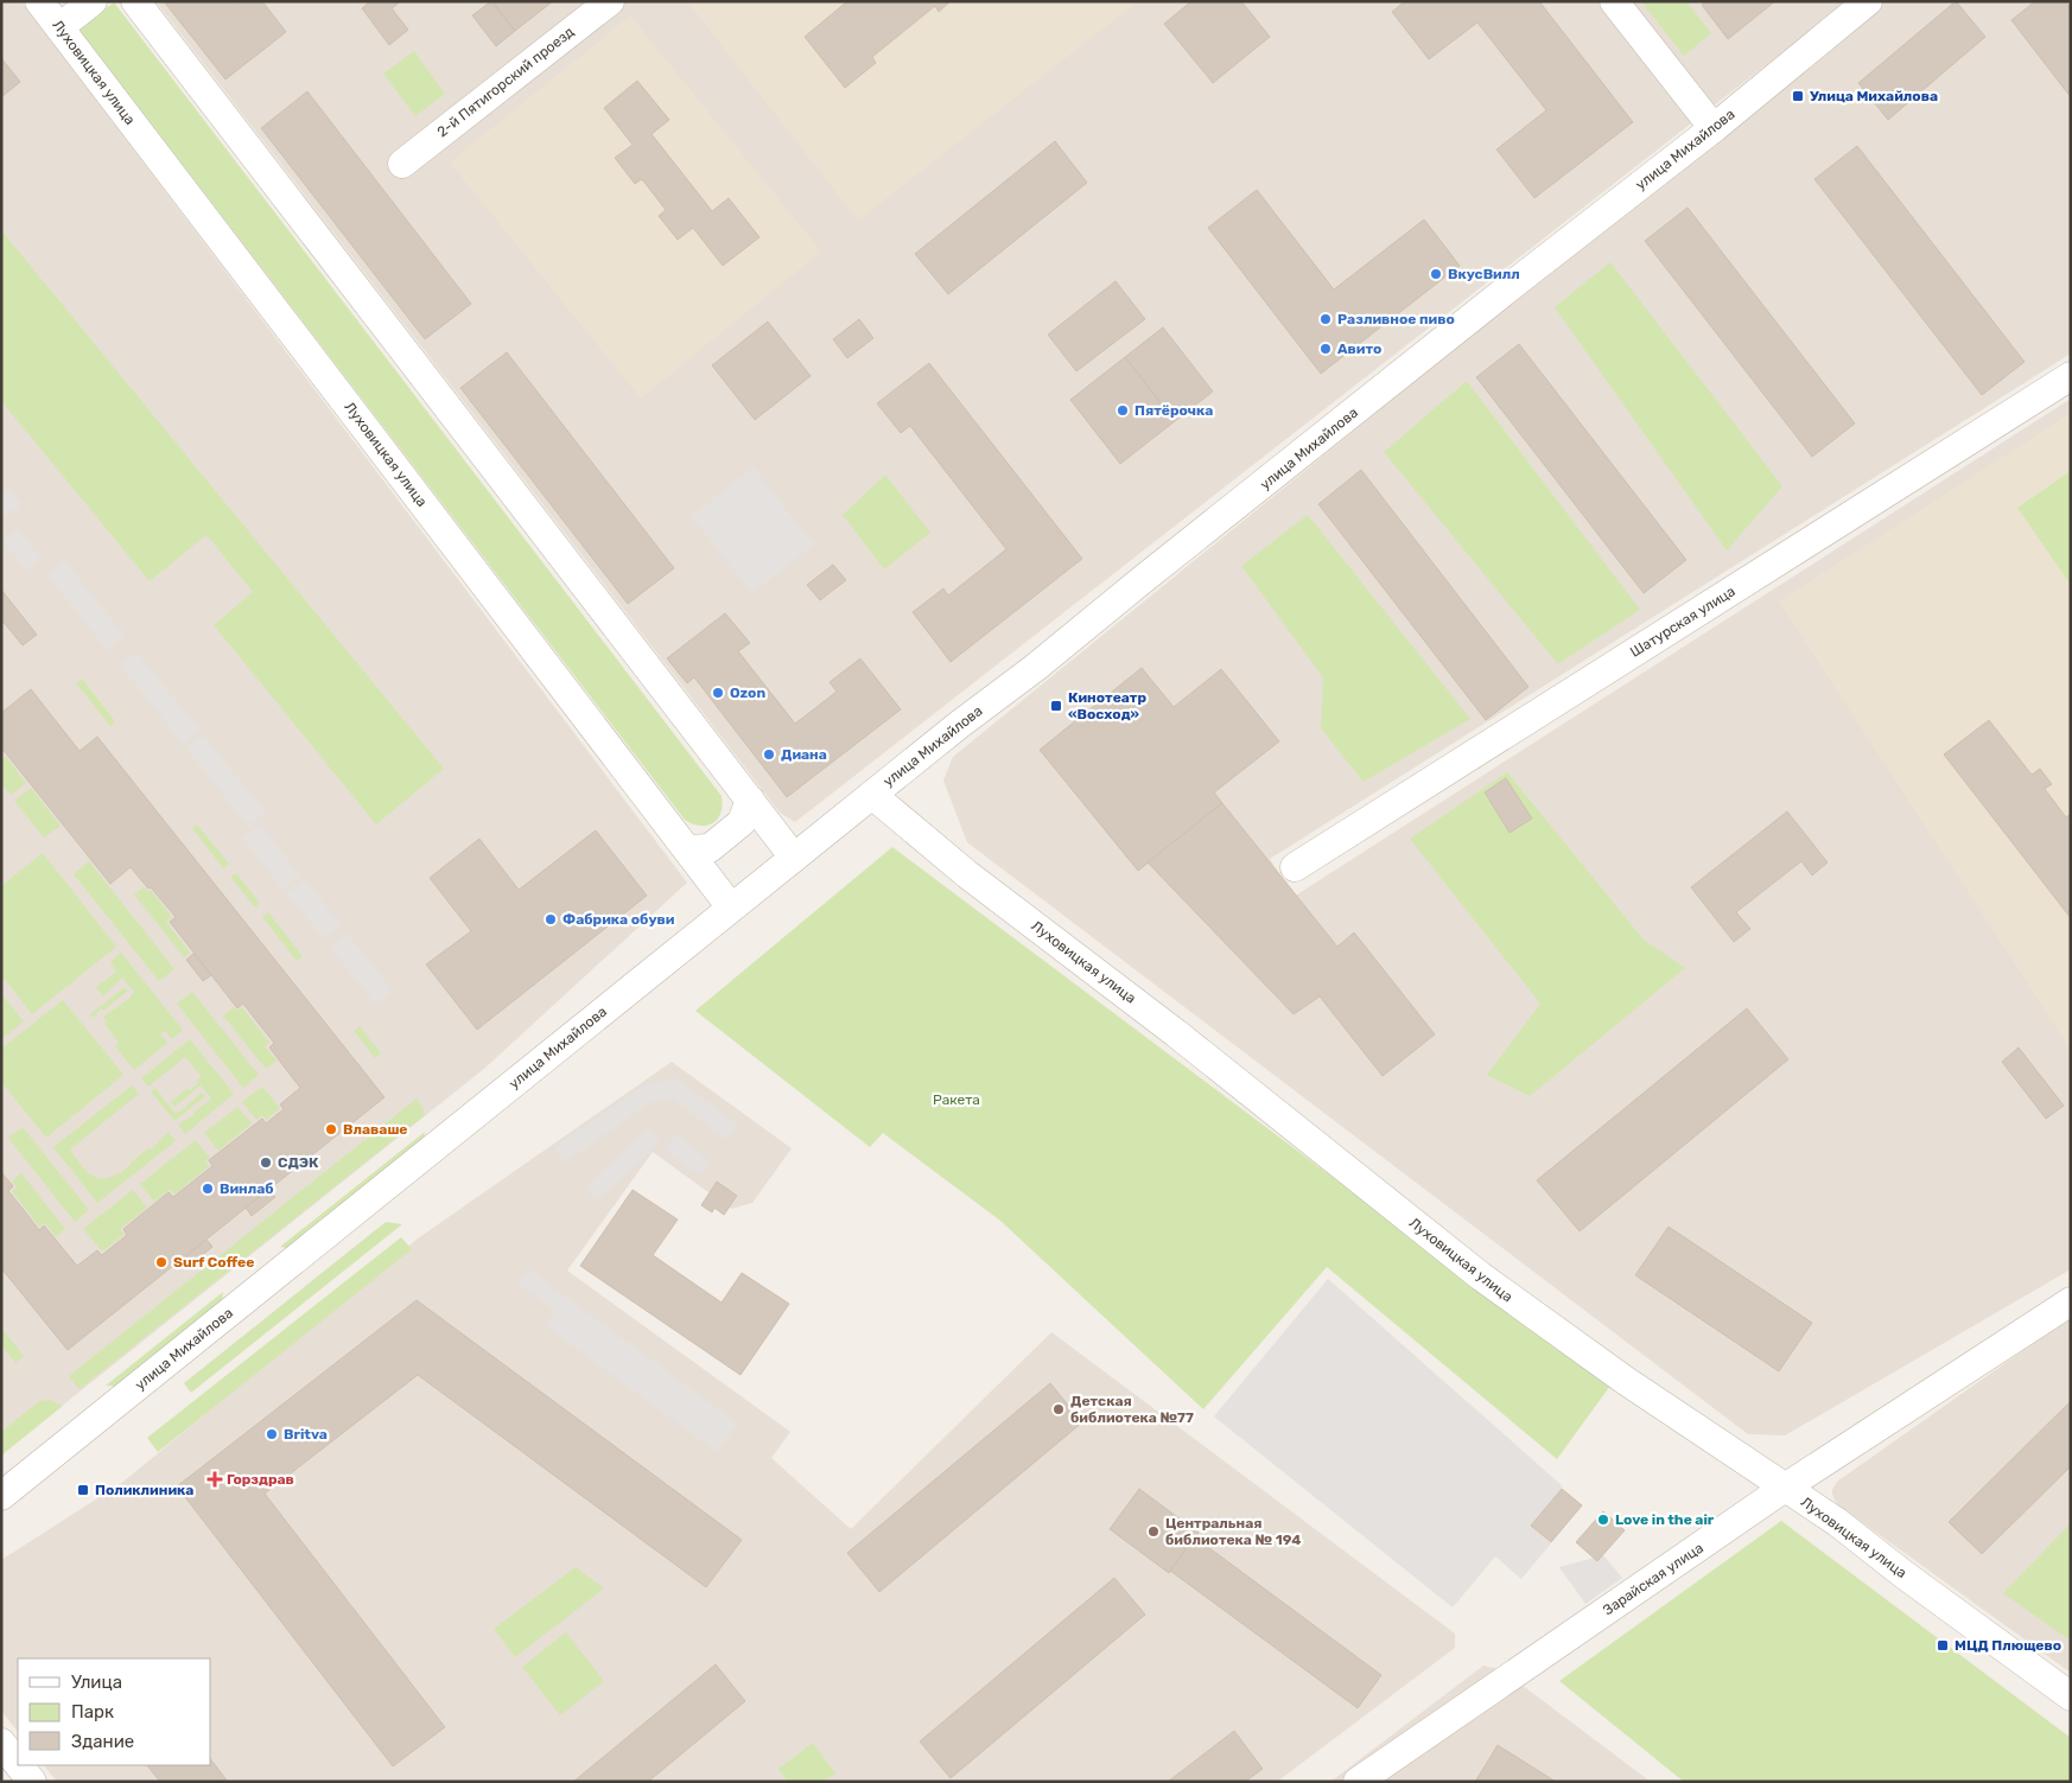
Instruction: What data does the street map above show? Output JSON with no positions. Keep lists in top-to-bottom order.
{
  "streets": {
    "street": [
      "Луховицкая улица",
      "2-й Пятигорский проезд",
      "улица Михайлова",
      "Шатурская улица",
      "Зарайская улица"
    ]
  },
  "crossings": [
    ["Луховицкая улица", "улица Михайлова"],
    ["Луховицкая улица", "Зарайская улица"]
  ],
  "parks": ["Ракета"],
  "places": {
    "transit": [
      "Улица Михайлова",
      "Кинотеатр «Восход»",
      "Поликлиника",
      "МЦД Плющево"
    ],
    "other": [
      "ВкусВилл",
      "Разливное пиво",
      "Авито",
      "Пятёрочка",
      "Ozon",
      "Диана",
      "Фабрика обуви",
      "Влаваше",
      "СДЭК",
      "Винлаб",
      "Surf Coffee",
      "Детская библиотека №77",
      "Britva",
      "Love in the air",
      "Центральная библиотека № 194"
    ],
    "health": ["Горздрав"]
  },
  "legend": ["Улица", "Парк", "Здание"]
}
